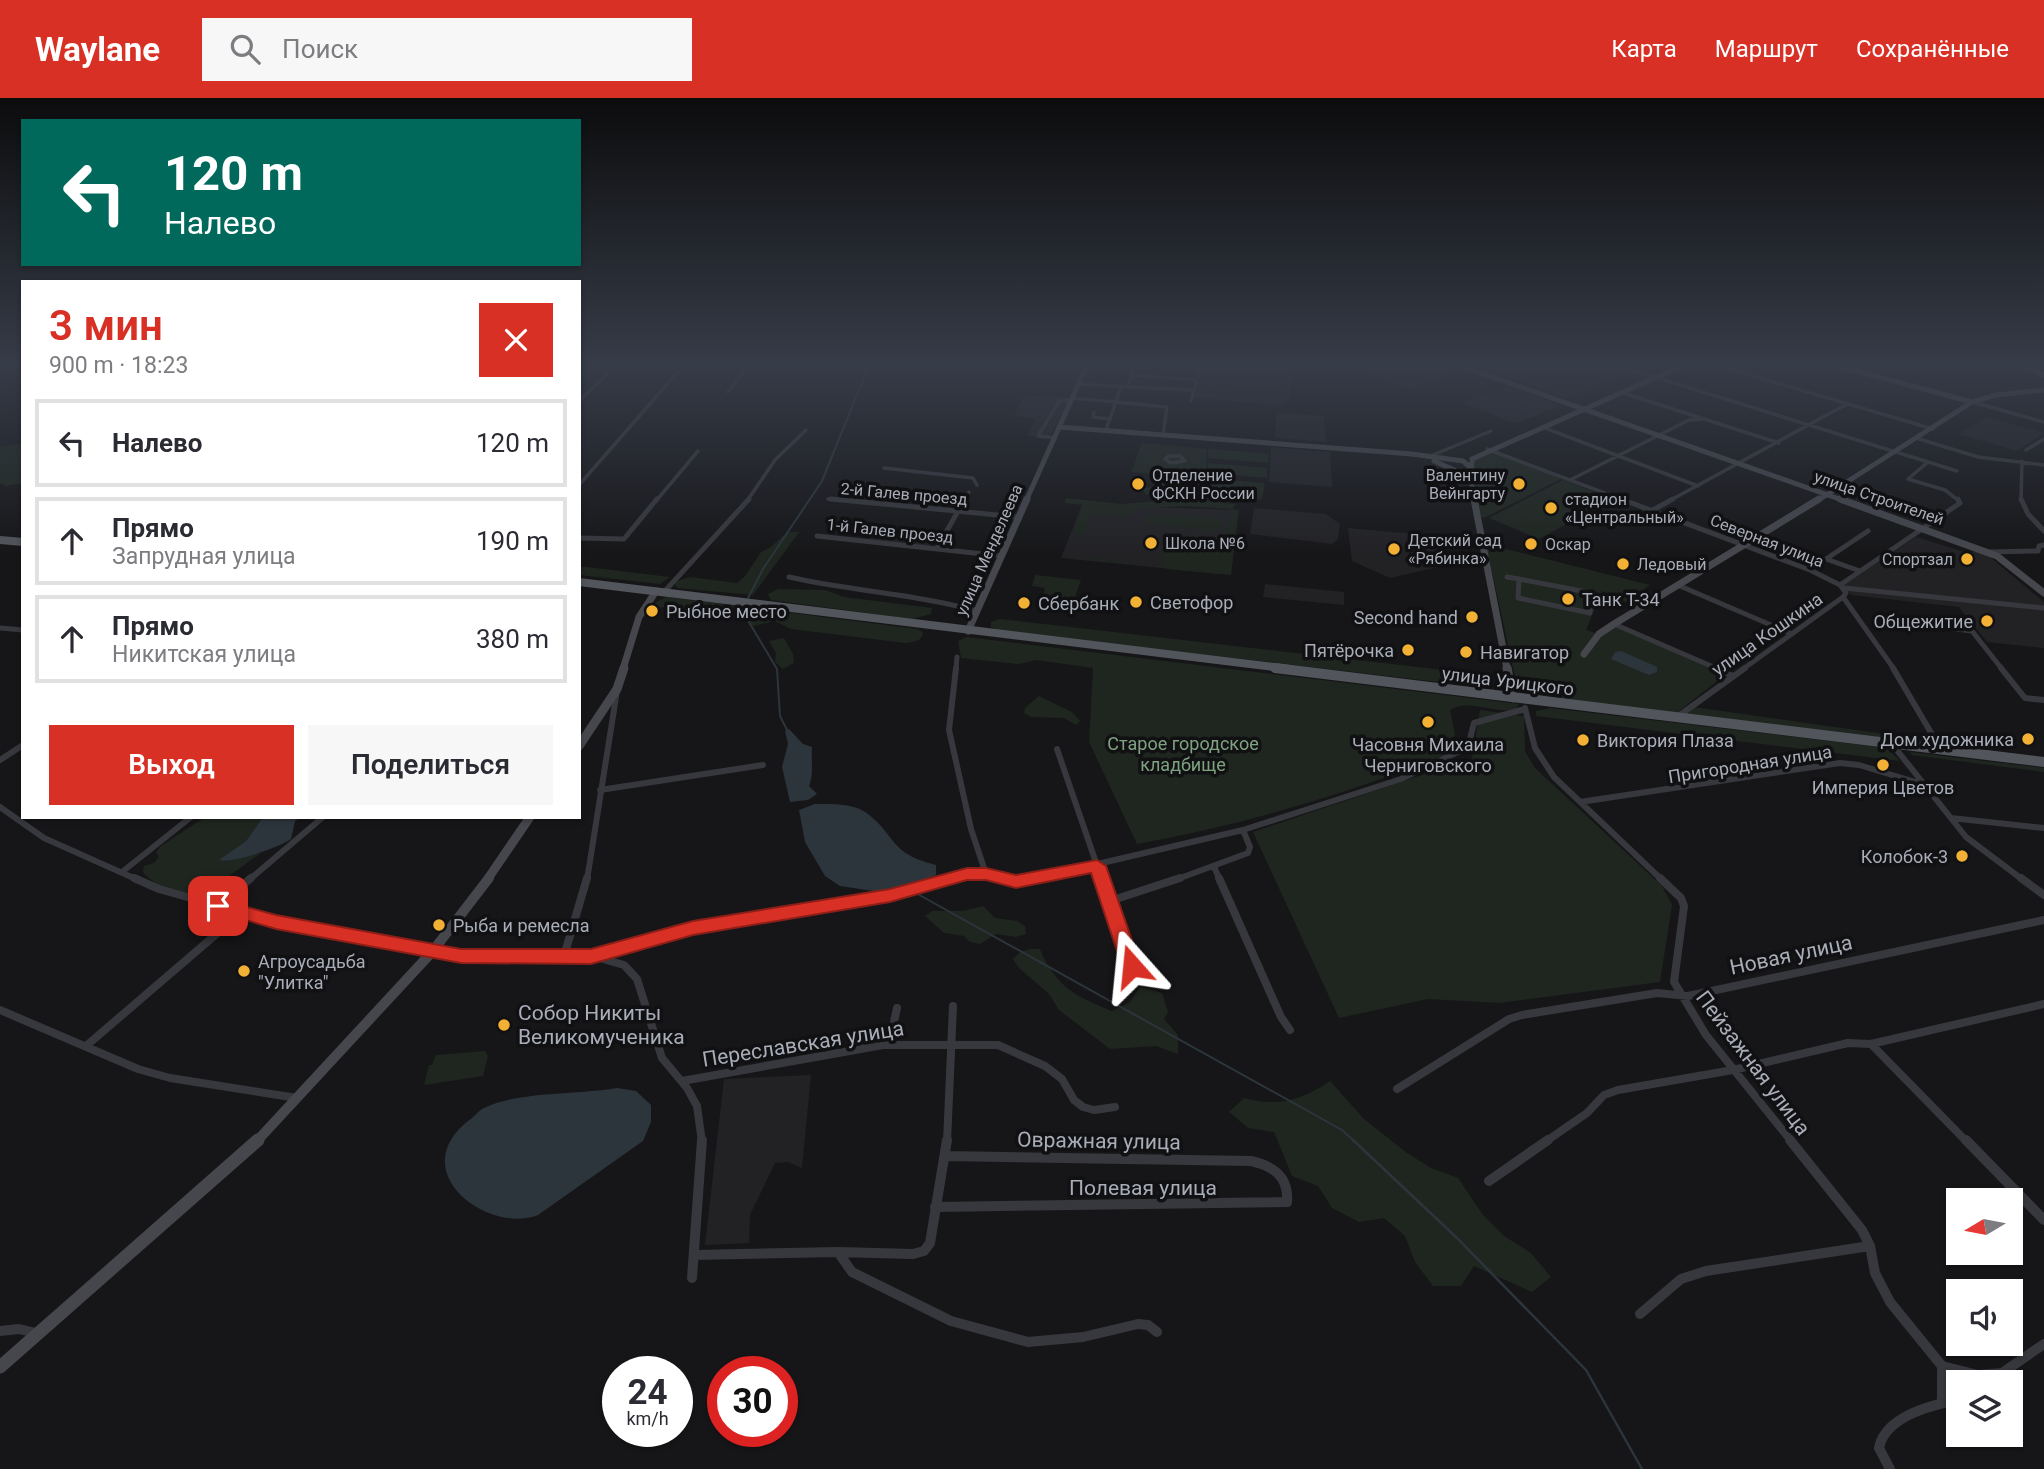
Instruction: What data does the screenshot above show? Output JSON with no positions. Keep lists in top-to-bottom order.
{
  "streets": {
    "main road": ["улица Урицкого"],
    "street": [
      "2-й Галев проезд",
      "улица Строителей",
      "1-й Галев проезд",
      "Северная улица",
      "улица Менделеева",
      "улица Кошкина",
      "Пригородная улица",
      "Новая улица",
      "Переславская улица",
      "Пейзажная улица",
      "Овражная улица",
      "Полевая улица"
    ]
  },
  "crossings": [
    ["2-й Галев проезд", "улица Менделеева"],
    ["улица Строителей", "улица Кошкина"],
    ["1-й Галев проезд", "улица Менделеева"],
    ["Северная улица", "улица Кошкина"],
    ["улица Менделеева", "улица Урицкого"],
    ["улица Кошкина", "улица Урицкого"],
    ["улица Урицкого", "Пейзажная улица"],
    ["Пригородная улица", "Пейзажная улица"],
    ["Новая улица", "Пейзажная улица"],
    ["Овражная улица", "Полевая улица"]
  ],
  "parks": ["Старое городское кладбище"],
  "places": [
    "Отделение ФСКН России",
    "Валентину Вейнгарту",
    "стадион «Центральный»",
    "Школа №6",
    "Оскар",
    "Детский сад «Рябинка»",
    "Спортзал",
    "Ледовый",
    "Танк Т-34",
    "Светофор",
    "Сбербанк",
    "Рыбное место",
    "Second hand",
    "Общежитие",
    "Пятёрочка",
    "Навигатор",
    "Часовня Михаила Черниговского",
    "Дом художника",
    "Виктория Плаза",
    "Империя Цветов",
    "Колобок-3",
    "Рыба и ремесла",
    "Агроусадьба \"Улитка\"",
    "Собор Никиты Великомученика"
  ],
  "north": "left",
  "page": {
    "header": "Waylane",
    "search": "Поиск",
    "nav": ["Карта", "Маршрут", "Сохранённые"],
    "turn": ["120 m", "Налево"],
    "heading": ["3 мин", "900 m · 18:23"],
    "list": [
      {
        "name": "Налево",
        "value": "120 m"
      },
      {
        "name": "Прямо",
        "note": "Запрудная улица",
        "value": "190 m"
      },
      {
        "name": "Прямо",
        "note": "Никитская улица",
        "value": "380 m"
      }
    ],
    "buttons": ["Выход", "Поделиться"],
    "speed": "24 km/h",
    "limit": "30"
  }
}
